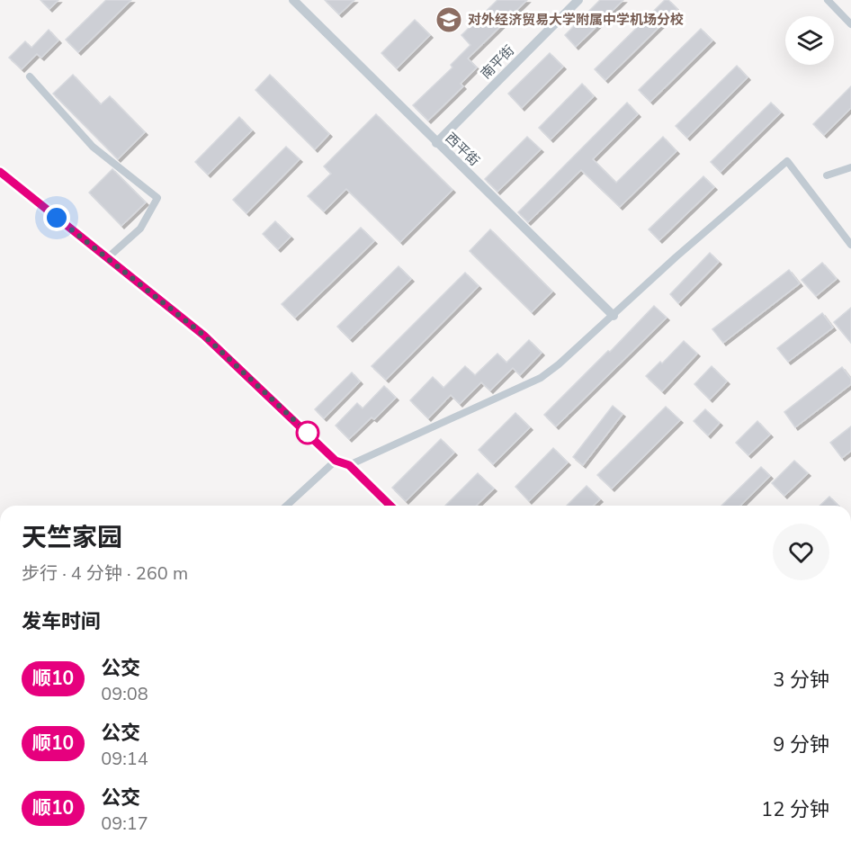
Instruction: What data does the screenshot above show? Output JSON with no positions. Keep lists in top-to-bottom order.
{
  "streets": {
    "street": ["南平街", "西平街"]
  },
  "crossings": [
    ["南平街", "西平街"]
  ],
  "places": {
    "school or university": ["对外经济贸易大学附属中学机场分校"]
  },
  "lines": ["bus line 顺10"],
  "page": {
    "heading": [
      ["天竺家园", "步行 · 4 分钟 · 260 m"],
      "发车时间"
    ],
    "list": [
      {
        "mark": "顺10",
        "name": "公交",
        "note": "09:08",
        "value": "3 分钟"
      },
      {
        "mark": "顺10",
        "name": "公交",
        "note": "09:14",
        "value": "9 分钟"
      },
      {
        "mark": "顺10",
        "name": "公交",
        "note": "09:17",
        "value": "12 分钟"
      }
    ]
  }
}
